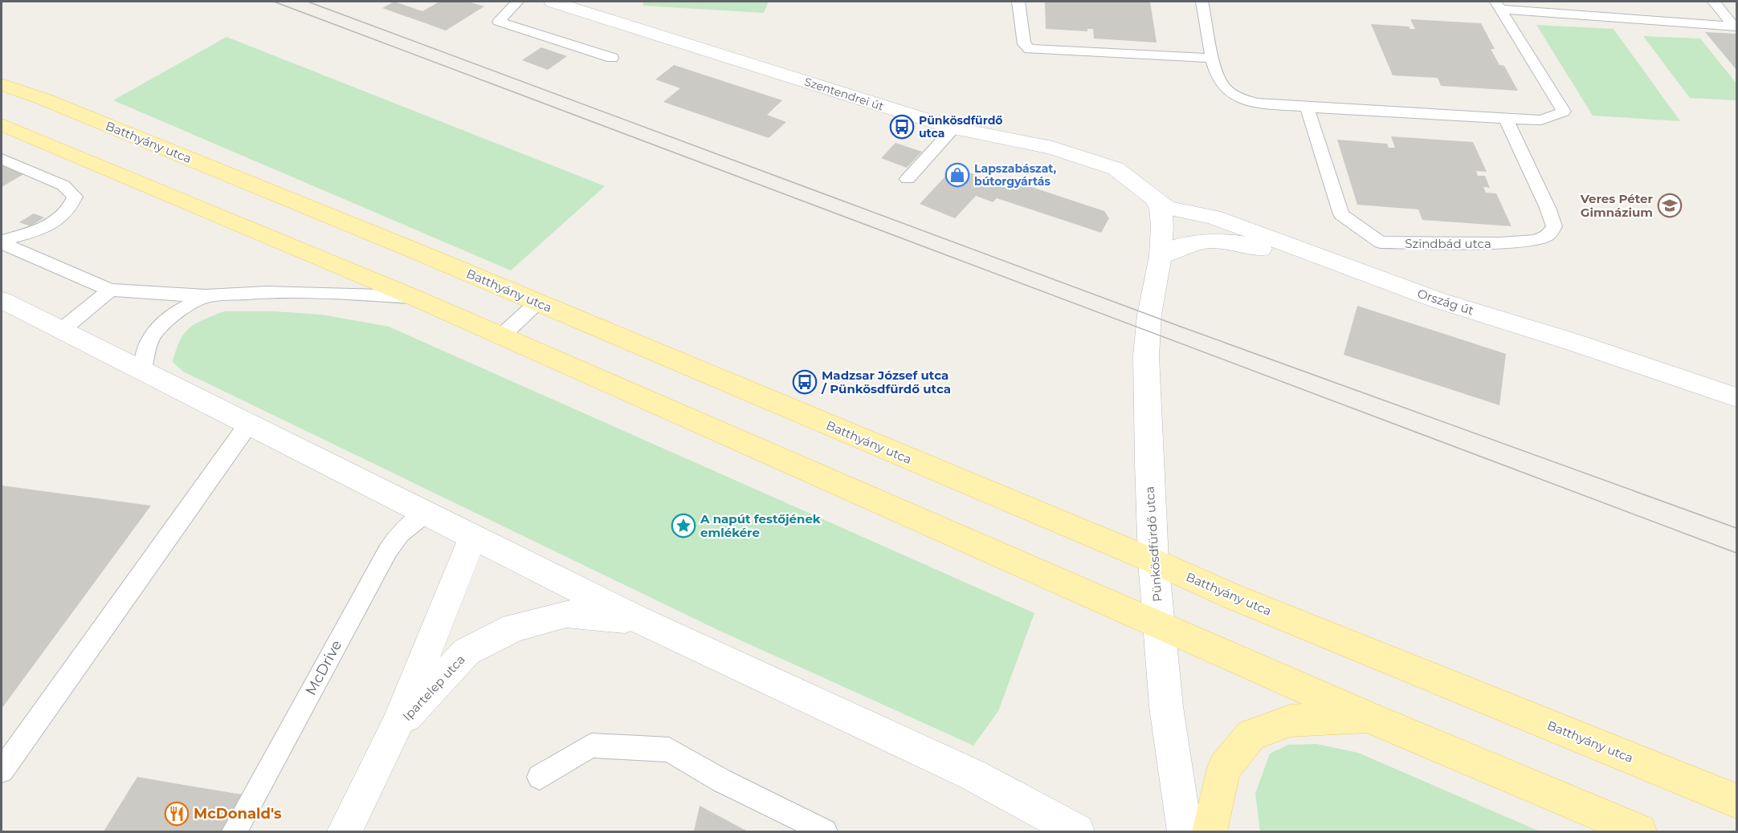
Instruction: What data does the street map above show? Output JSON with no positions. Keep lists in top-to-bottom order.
{
  "streets": {
    "main road": ["Batthyány utca"],
    "street": [
      "Szentendrei út",
      "Ország út",
      "Pünkösdfürdő utca",
      "Ipartelep utca"
    ],
    "lane": ["Szindbád utca", "McDrive"]
  },
  "crossings": [
    ["Szentendrei út", "Ország út"],
    ["Szentendrei út", "Pünkösdfürdő utca"],
    ["Batthyány utca", "Pünkösdfürdő utca"],
    ["Ország út", "Pünkösdfürdő utca"]
  ],
  "places": {
    "bus stop": ["Pünkösdfürdő utca", "Madzsar József utca / Pünkösdfürdő utca"],
    "shop": ["Lapszabászat, bútorgyártás"],
    "school or university": ["Veres Péter Gimnázium"],
    "place": ["A napút festőjének emlékére"],
    "restaurant": ["McDonald's"]
  }
}
